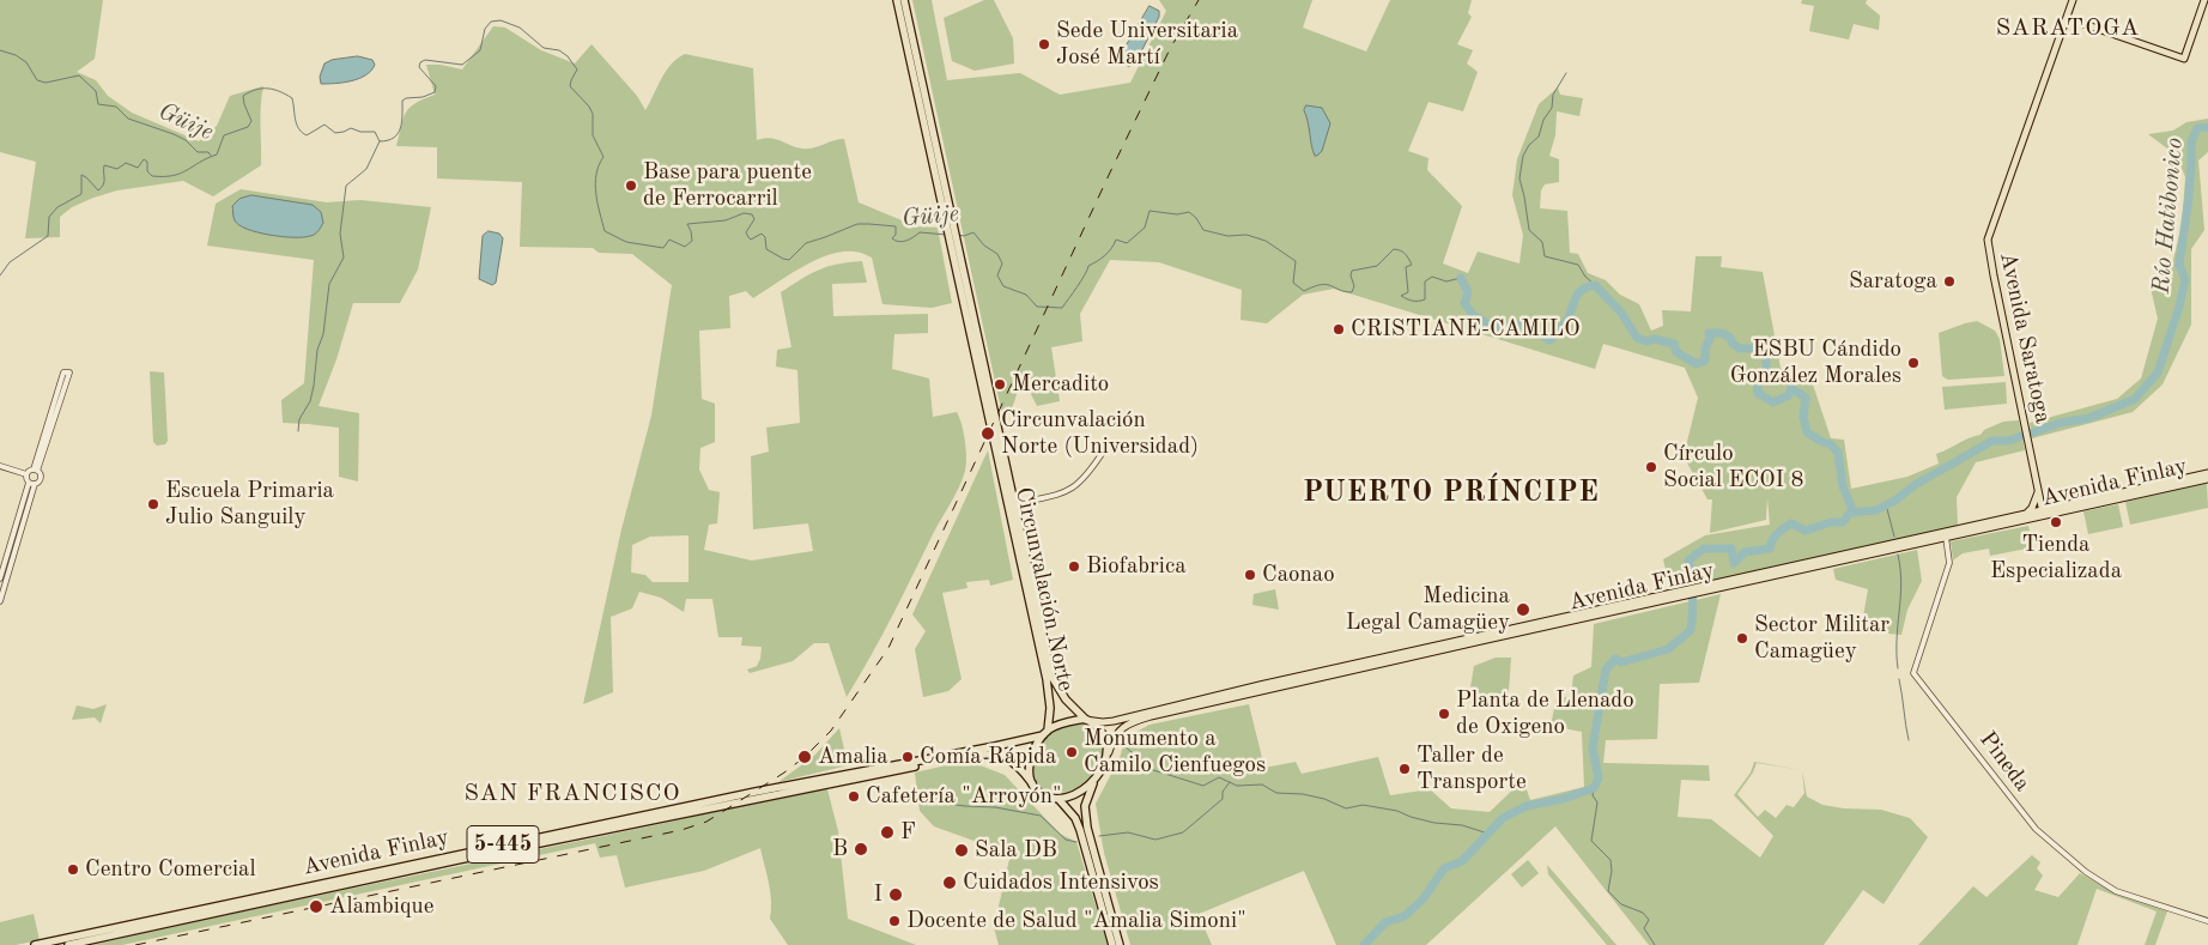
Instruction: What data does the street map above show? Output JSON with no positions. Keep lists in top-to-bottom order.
{
  "streets": {
    "highway": ["Avenida Finlay", "Circunvalación Norte", "5-445"],
    "main road": ["Avenida Saratoga"],
    "street": ["Pineda"]
  },
  "crossings": [
    ["Avenida Saratoga", "Avenida Finlay"],
    ["Avenida Finlay", "Circunvalación Norte"],
    ["Avenida Finlay", "Pineda"],
    ["Avenida Finlay", "5-445"],
    ["Circunvalación Norte", "5-445"]
  ],
  "districts": ["SARATOGA", "PUERTO PRÍNCIPE", "SAN FRANCISCO"],
  "water": ["Güije", "Río Hatibonico"],
  "places": [
    "Sede Universitaria José Martí",
    "Base para puente de Ferrocarril",
    "Saratoga",
    "CRISTIANE-CAMILO",
    "ESBU Cándido González Morales",
    "Mercadito",
    "Circunvalación Norte (Universidad)",
    "Círculo Social ECOI 8",
    "Escuela Primaria Julio Sanguily",
    "Tienda Especializada",
    "Biofabrica",
    "Caonao",
    "Medicina Legal Camagüey",
    "Sector Militar Camagüey",
    "Planta de Llenado de Oxigeno",
    "Monumento a Camilo Cienfuegos",
    "Amalia",
    "Comía Rápida",
    "Taller de Transporte",
    "Cafetería \"Arroyón\"",
    "F",
    "B",
    "Sala DB",
    "Centro Comercial",
    "Cuidados Intensivos",
    "I",
    "Alambique",
    "Docente de Salud \"Amalia Simoni\""
  ]
}
